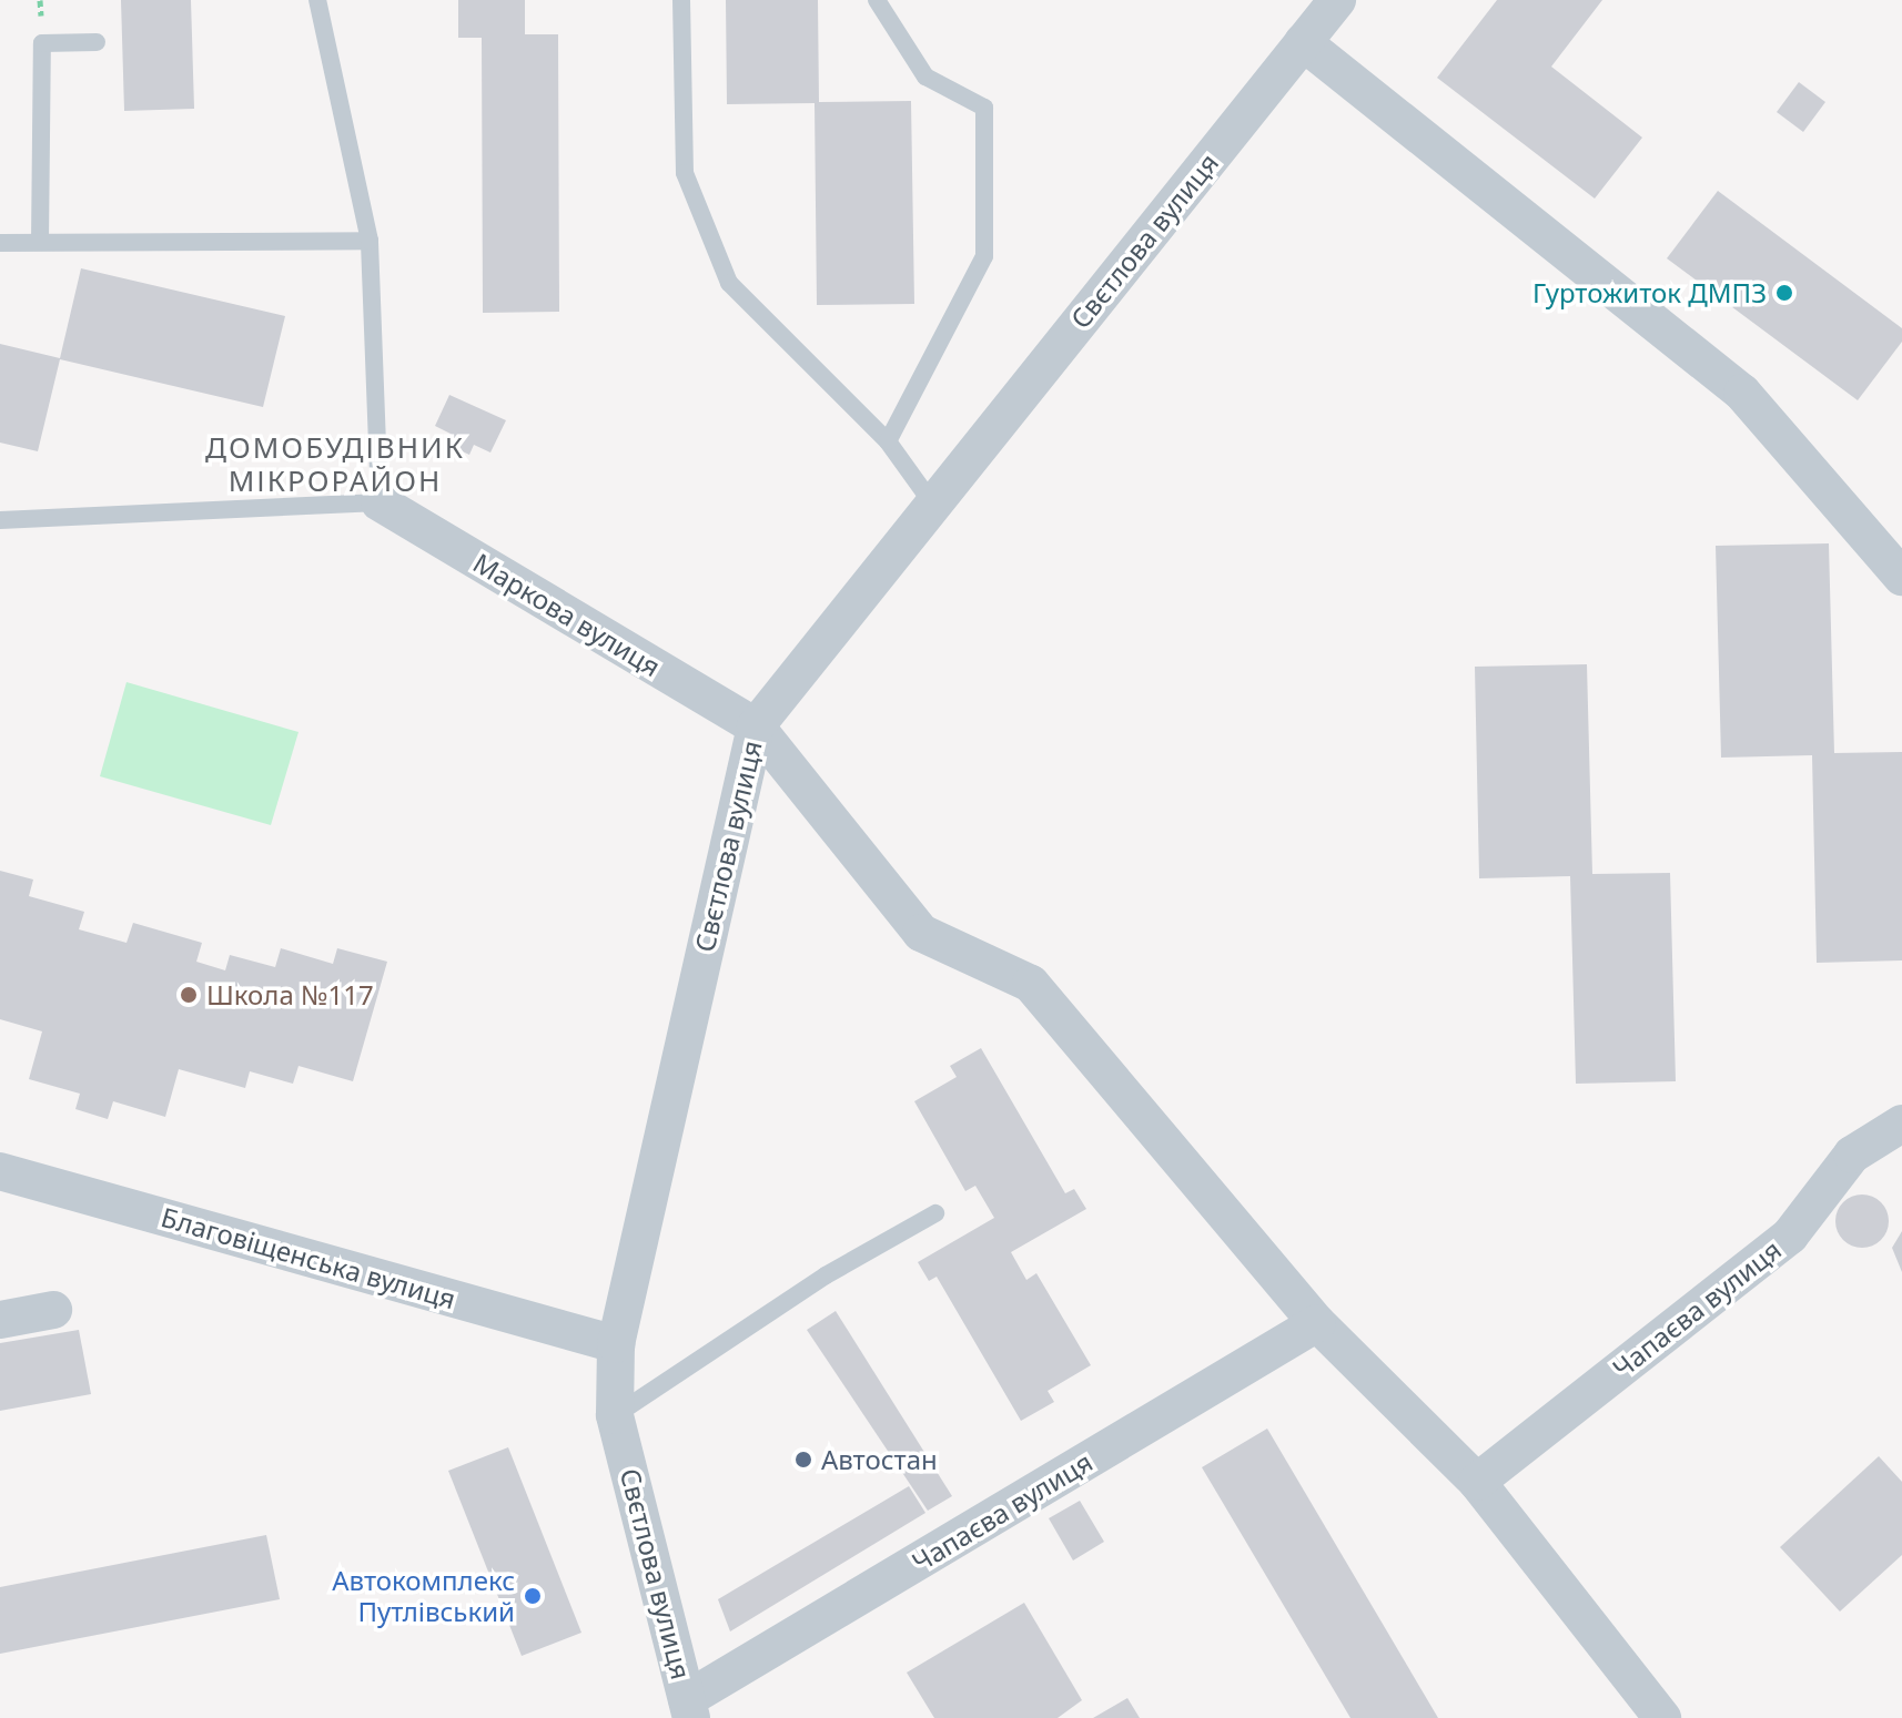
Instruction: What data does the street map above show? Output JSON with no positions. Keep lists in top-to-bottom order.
{
  "streets": {
    "street": [
      "Свєтлова вулиця",
      "Маркова вулиця",
      "Благовіщенська вулиця",
      "Чапаєва вулиця"
    ]
  },
  "crossings": [
    ["Свєтлова вулиця", "Маркова вулиця"],
    ["Свєтлова вулиця", "Благовіщенська вулиця"],
    ["Свєтлова вулиця", "Чапаєва вулиця"]
  ],
  "districts": ["ДОМОБУДІВНИК МІКРОРАЙОН"],
  "places": [
    "Гуртожиток ДМПЗ",
    "Школа №117",
    "Автостан",
    "Автокомплекс Путлівський"
  ]
}
